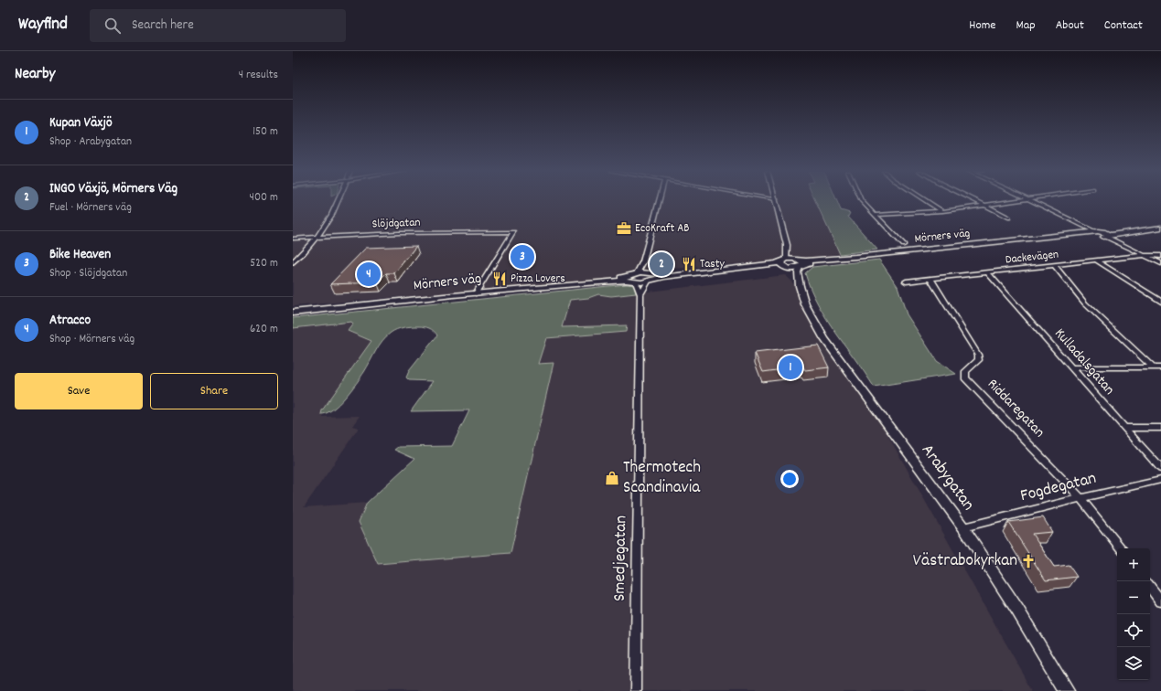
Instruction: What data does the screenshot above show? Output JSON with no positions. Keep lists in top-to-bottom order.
{
  "streets": {
    "main road": ["Mörners väg"],
    "street": [
      "Slöjdgatan",
      "Dackevägen",
      "Kulladalsgatan",
      "Riddaregatan",
      "Arabygatan",
      "Fogdegatan",
      "Smedjegatan"
    ]
  },
  "crossings": [
    ["Slöjdgatan", "Mörners väg"],
    ["Mörners väg", "Arabygatan"],
    ["Mörners väg", "Smedjegatan"],
    ["Dackevägen", "Kulladalsgatan"],
    ["Dackevägen", "Riddaregatan"],
    ["Riddaregatan", "Fogdegatan"],
    ["Arabygatan", "Fogdegatan"]
  ],
  "places": {
    "office": ["EcoKraft AB"],
    "restaurant": ["Tasty", "Pizza Lovers"],
    "shop": ["Thermotech Scandinavia"],
    "church": ["Västrabokyrkan"]
  },
  "page": {
    "header": "Wayfind",
    "search": "Search here",
    "nav": [
      "Home",
      "Map",
      "About",
      "Contact"
    ],
    "heading": ["Nearby", "4 results"],
    "list": [
      {
        "mark": "1",
        "name": "Kupan Växjö",
        "note": "Shop · Arabygatan",
        "value": "150 m"
      },
      {
        "mark": "2",
        "name": "INGO Växjö, Mörners Väg",
        "note": "Fuel · Mörners väg",
        "value": "400 m"
      },
      {
        "mark": "3",
        "name": "Bike Heaven",
        "note": "Shop · Slöjdgatan",
        "value": "520 m"
      },
      {
        "mark": "4",
        "name": "Atracco",
        "note": "Shop · Mörners väg",
        "value": "620 m"
      }
    ],
    "pins": [
      "3",
      "2",
      "4",
      "1"
    ],
    "buttons": ["Save", "Share"],
    "map_buttons": ["+", "−"]
  }
}
